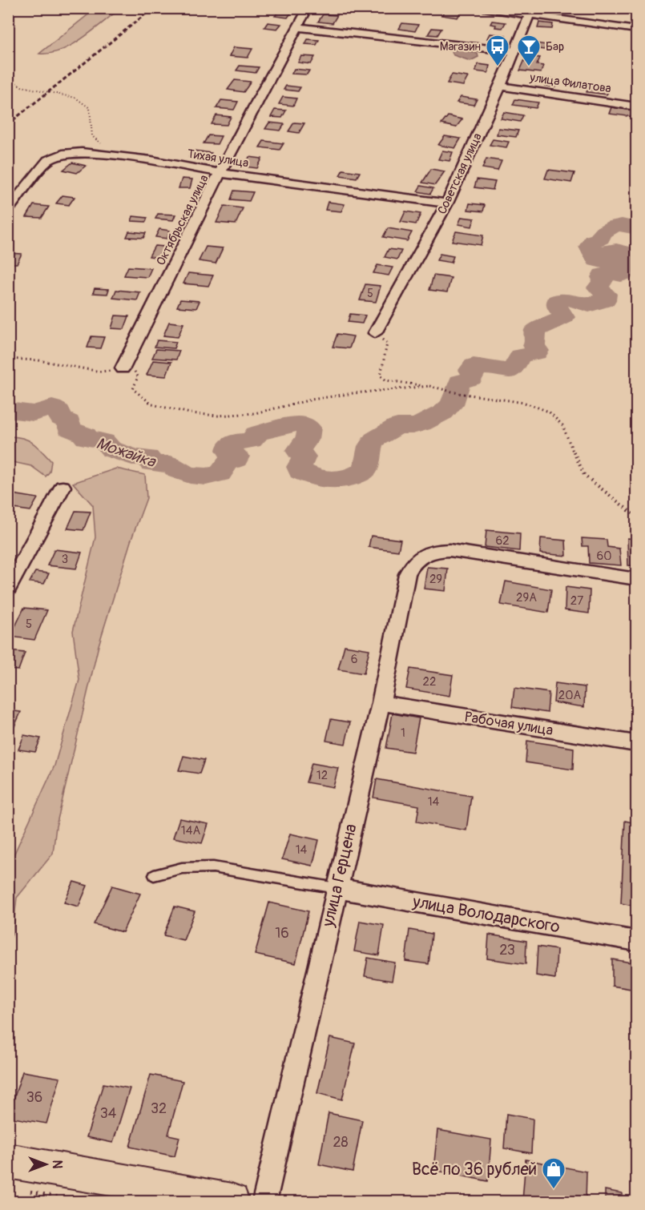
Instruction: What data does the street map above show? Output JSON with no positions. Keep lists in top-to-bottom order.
{
  "streets": {
    "street": [
      "улица Филатова",
      "Тихая улица",
      "Советская улица",
      "Октябрьская улица",
      "Рабочая улица",
      "улица Герцена",
      "улица Володарского"
    ]
  },
  "crossings": [
    ["улица Филатова", "Советская улица"],
    ["Тихая улица", "Советская улица"],
    ["Тихая улица", "Октябрьская улица"],
    ["Рабочая улица", "улица Герцена"],
    ["улица Герцена", "улица Володарского"]
  ],
  "water": ["Можайка"],
  "places": {
    "bus stop": ["Магазин"],
    "bar": ["Бар"],
    "shop": ["Всё по 36 рублей"]
  },
  "house_numbers": [
    "5",
    "62",
    "60",
    "3",
    "29",
    "29А",
    "27",
    "5",
    "6",
    "22",
    "20А",
    "1",
    "12",
    "14",
    "14А",
    "14",
    "16",
    "23",
    "36",
    "32",
    "34",
    "28"
  ],
  "north": "right"
}
